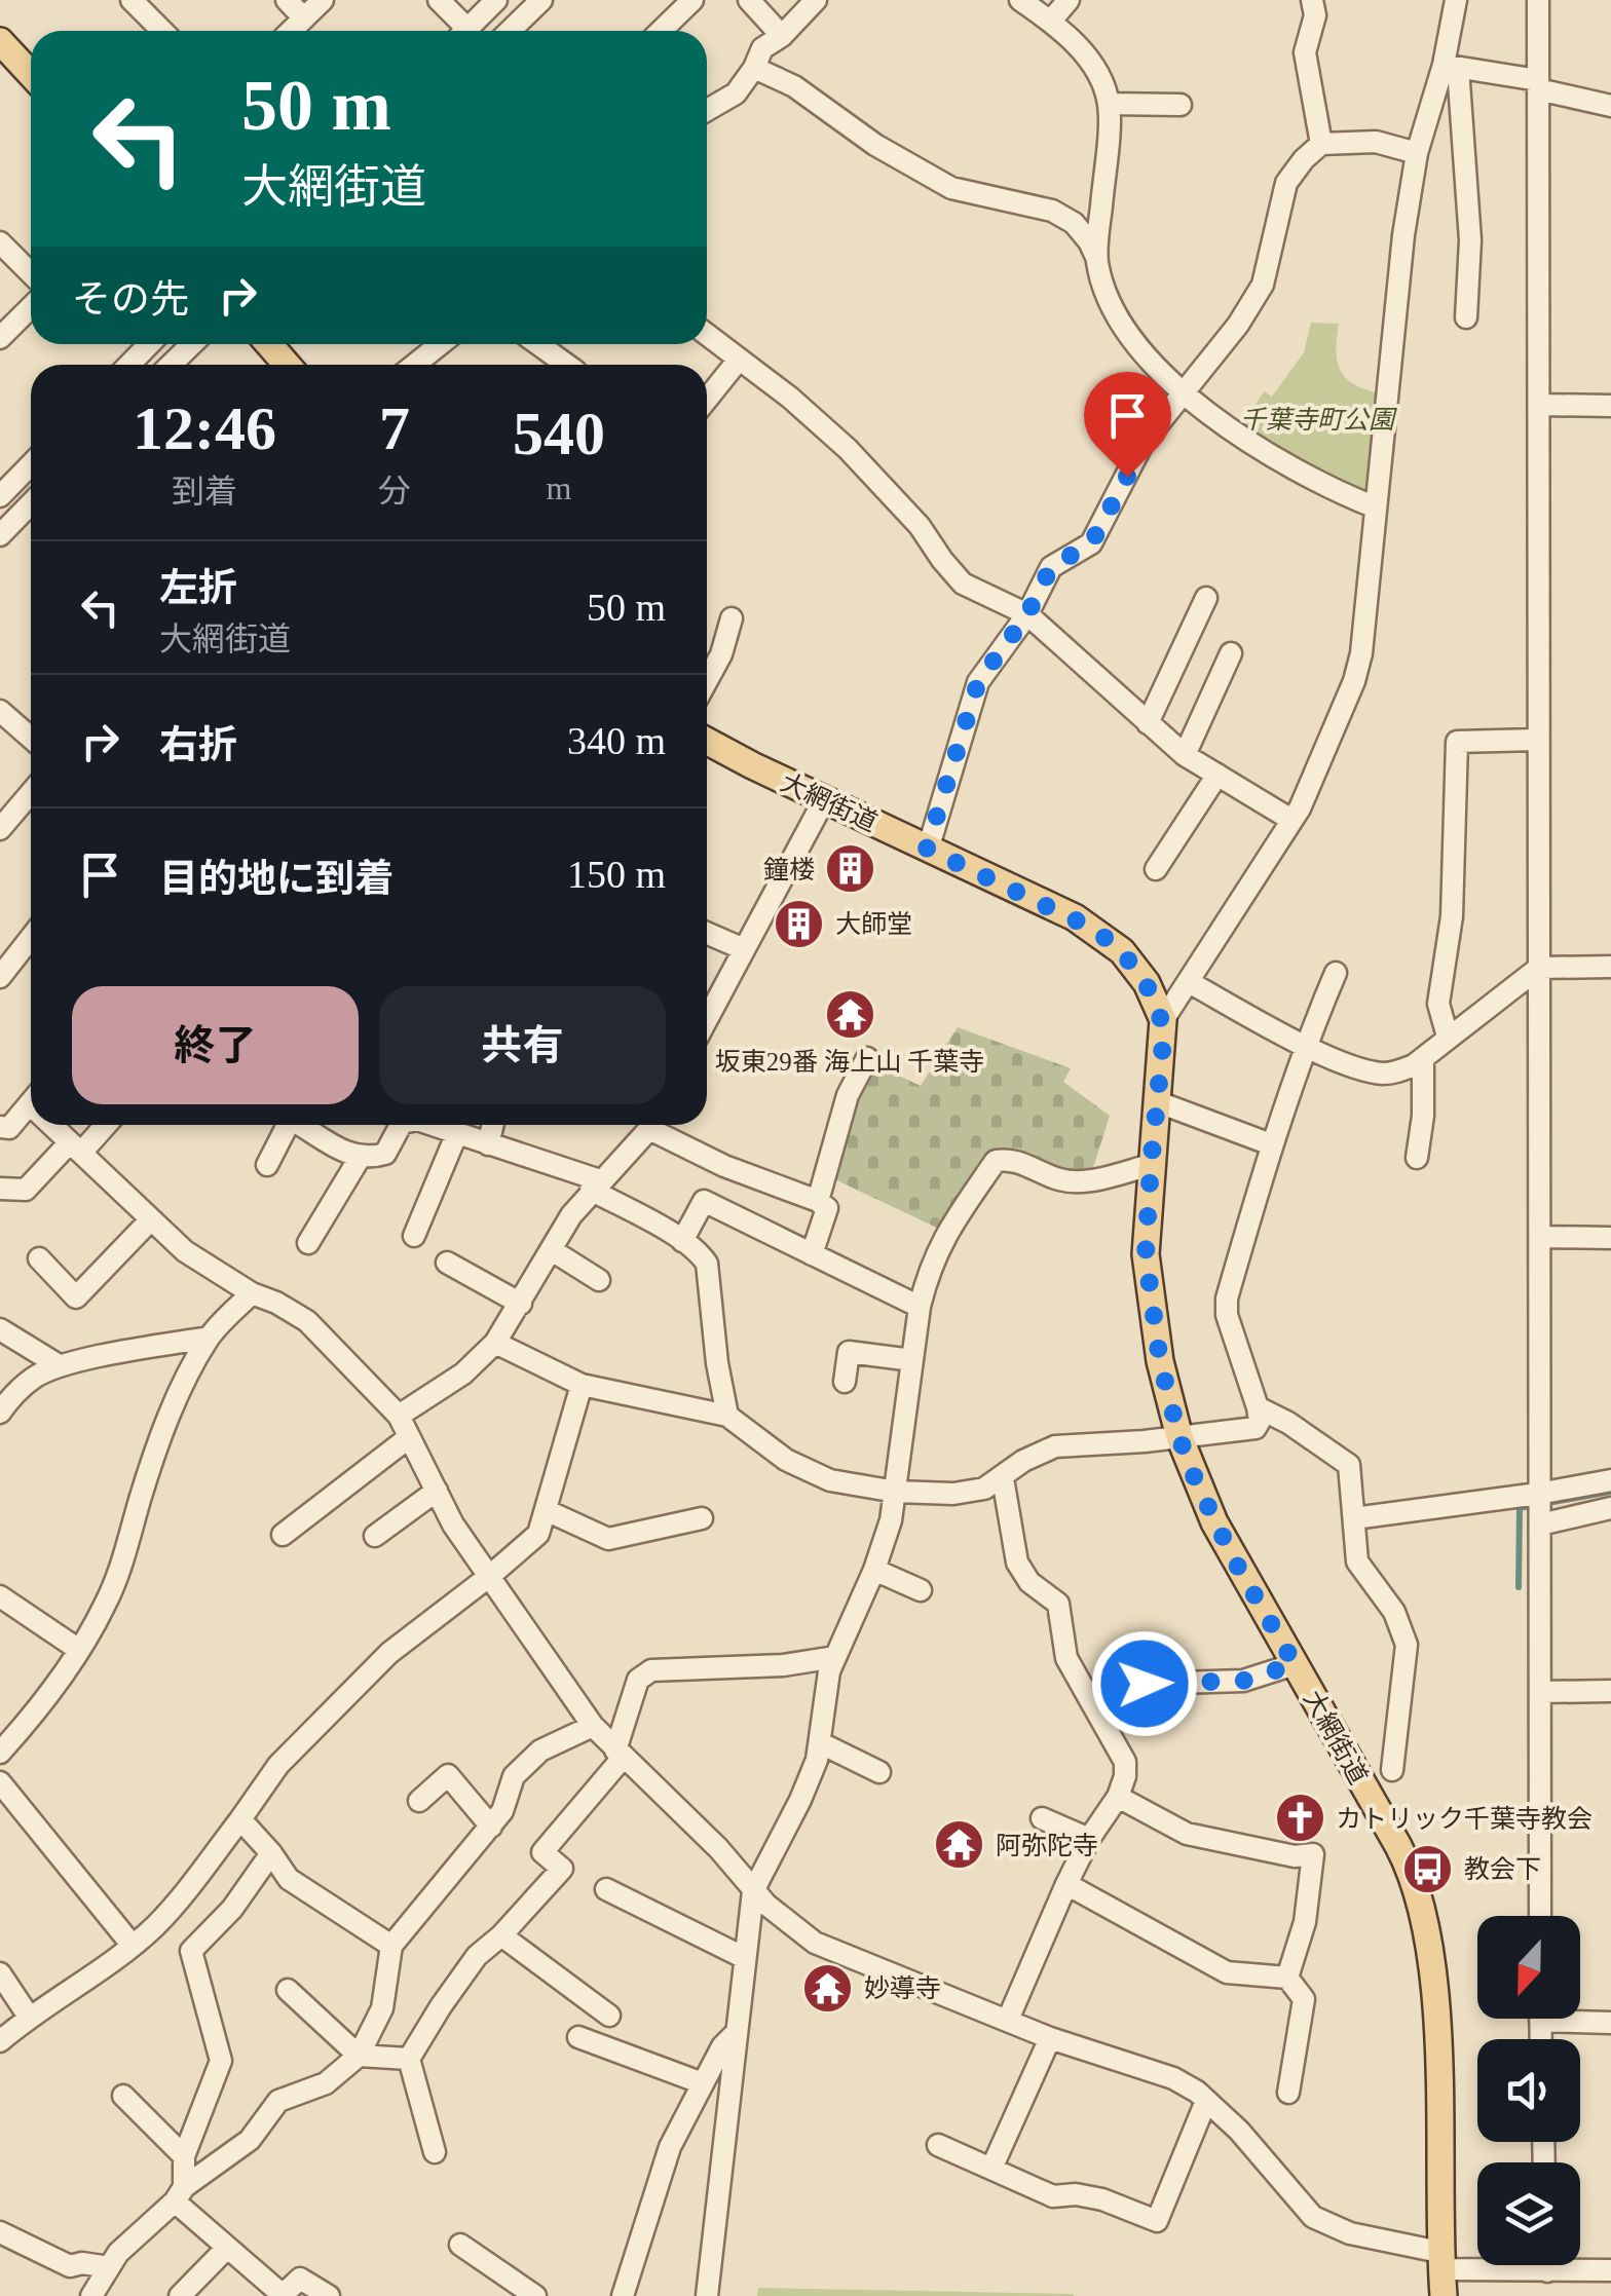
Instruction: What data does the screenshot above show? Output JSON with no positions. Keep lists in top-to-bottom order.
{
  "streets": {
    "main road": ["大網街道"]
  },
  "parks": ["千葉寺町公園"],
  "places": {
    "building": ["鐘楼", "大師堂"],
    "temple": ["坂東29番 海上山 千葉寺", "阿弥陀寺", "妙導寺"],
    "church": ["カトリック千葉寺教会"],
    "bus stop": ["教会下"]
  },
  "north": "bottom",
  "page": {
    "turn": ["50 m", "大網街道"],
    "then": "その先",
    "eta": [
      "12:46",
      "到着",
      "7",
      "分",
      "540",
      "m"
    ],
    "list": [
      {
        "name": "左折",
        "note": "大網街道",
        "value": "50 m"
      },
      {
        "name": "右折",
        "value": "340 m"
      },
      {
        "name": "目的地に到着",
        "value": "150 m"
      }
    ],
    "buttons": ["終了", "共有"]
  }
}
